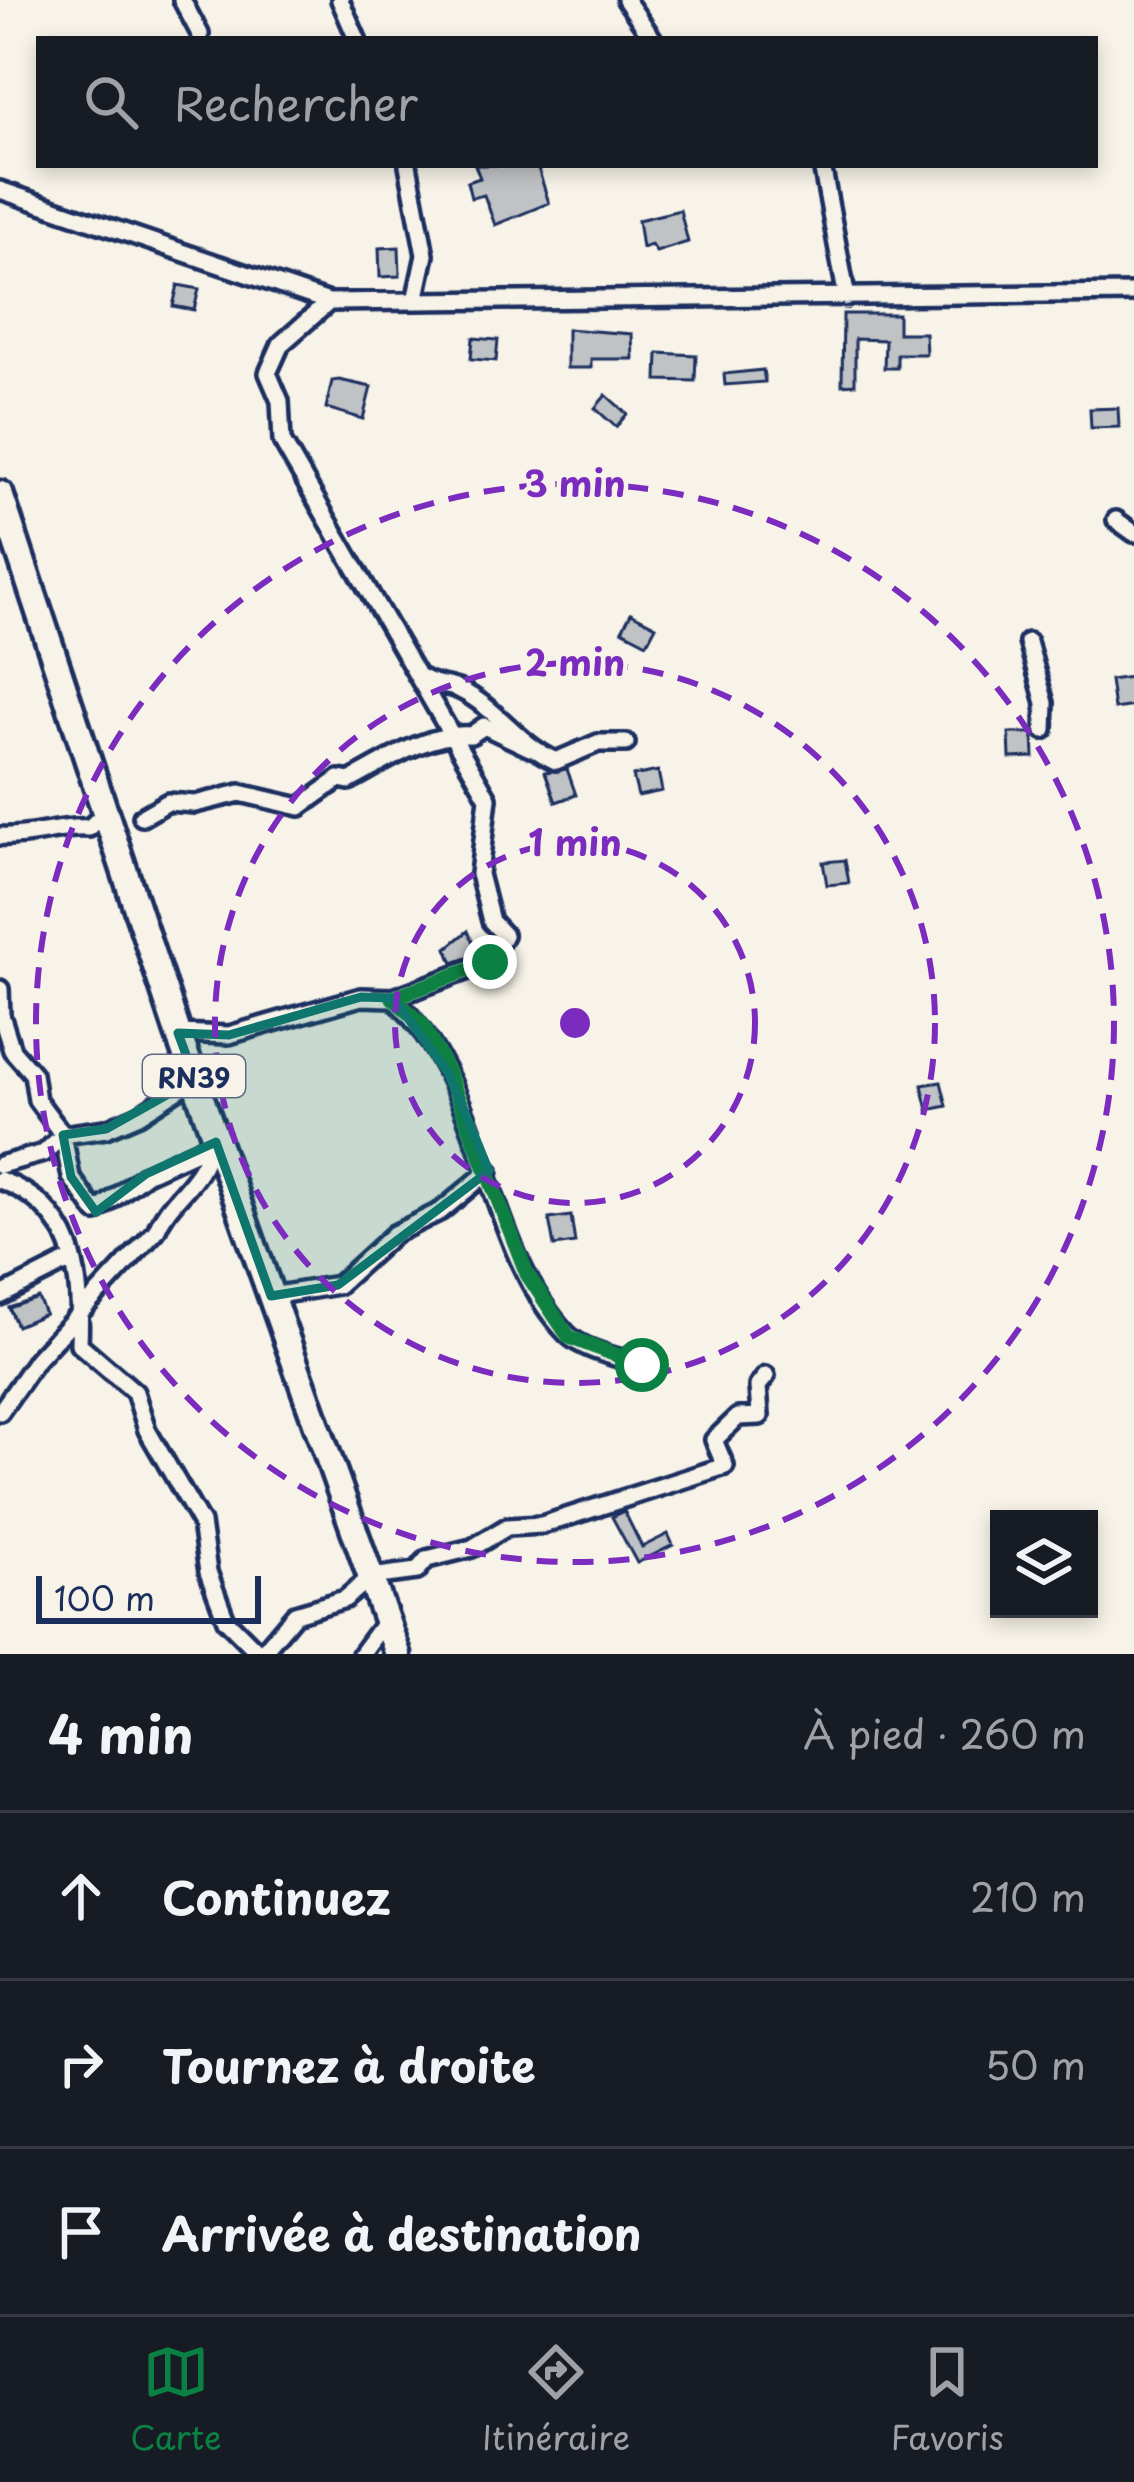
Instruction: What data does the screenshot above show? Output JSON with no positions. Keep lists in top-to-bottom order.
{
  "streets": {
    "highway": ["RN39"]
  },
  "scale_bar": "100 m",
  "page": {
    "search": "Rechercher",
    "scale": "100 m",
    "heading": ["4 min", "À pied · 260 m"],
    "list": [
      ["Continuez", "210 m"],
      ["Tournez à droite", "50 m"],
      "Arrivée à destination"
    ],
    "nav": ["Carte", "Itinéraire", "Favoris"]
  },
  "rings": ["3 min", "2 min", "1 min"]
}
